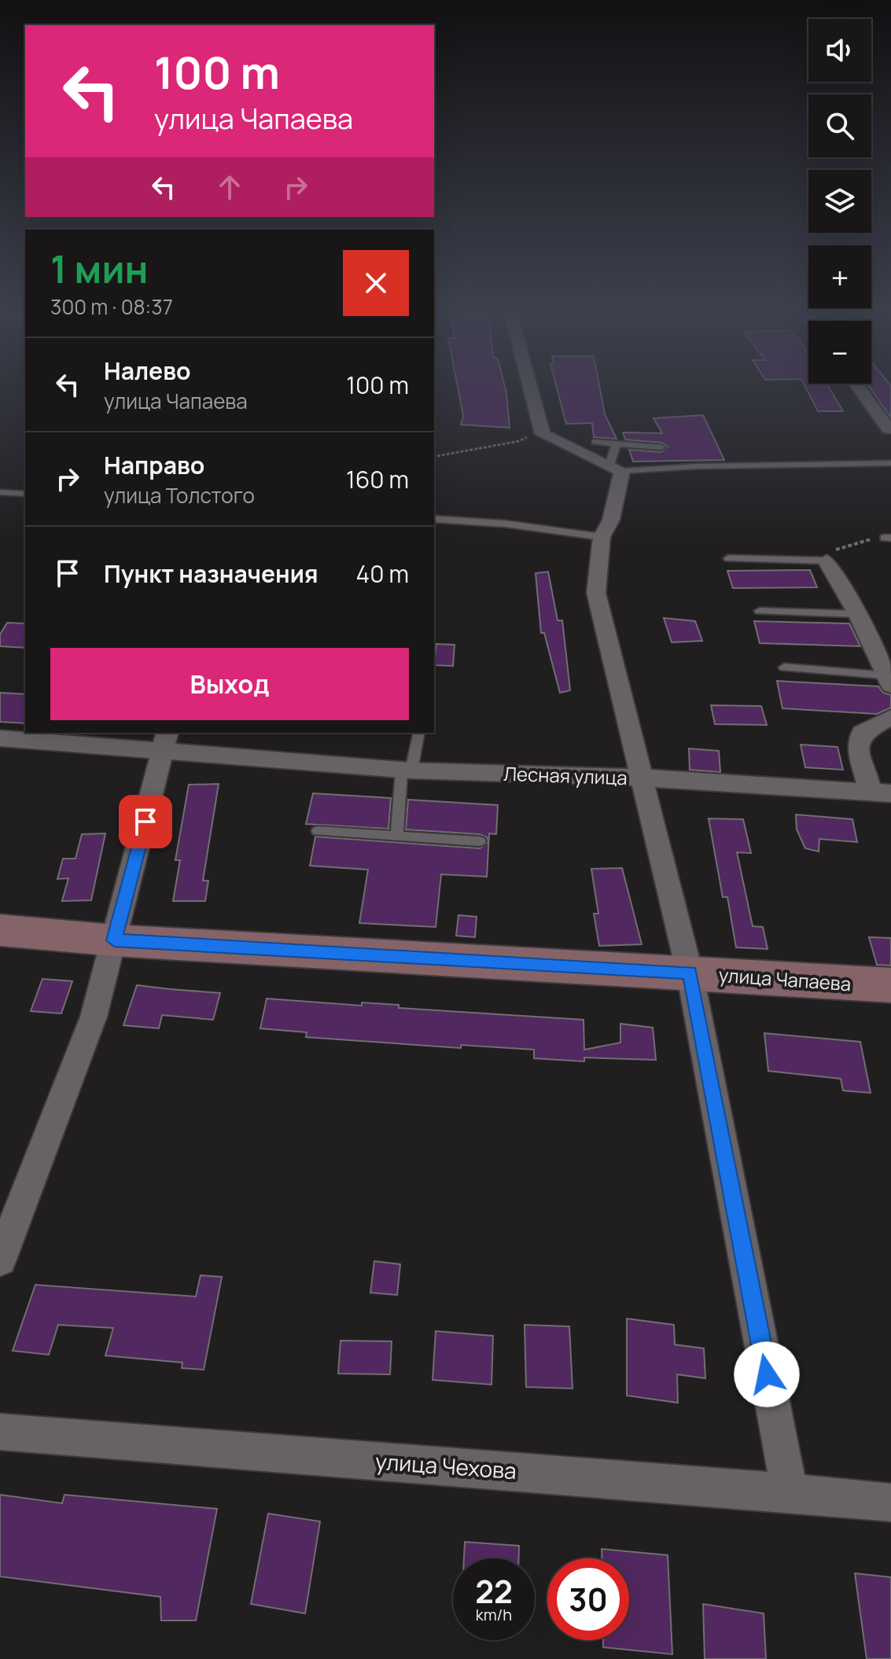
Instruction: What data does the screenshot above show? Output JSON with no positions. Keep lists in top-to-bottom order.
{
  "streets": {
    "street": ["Лесная улица", "улица Чапаева", "улица Чехова"]
  },
  "page": {
    "map_buttons": ["+", "−"],
    "turn": ["100 m", "улица Чапаева"],
    "heading": ["1 мин", "300 m · 08:37"],
    "list": [
      {
        "name": "Налево",
        "note": "улица Чапаева",
        "value": "100 m"
      },
      {
        "name": "Направо",
        "note": "улица Толстого",
        "value": "160 m"
      },
      {
        "name": "Пункт назначения",
        "value": "40 m"
      }
    ],
    "buttons": "Выход",
    "speed": "22 km/h",
    "limit": "30"
  }
}
